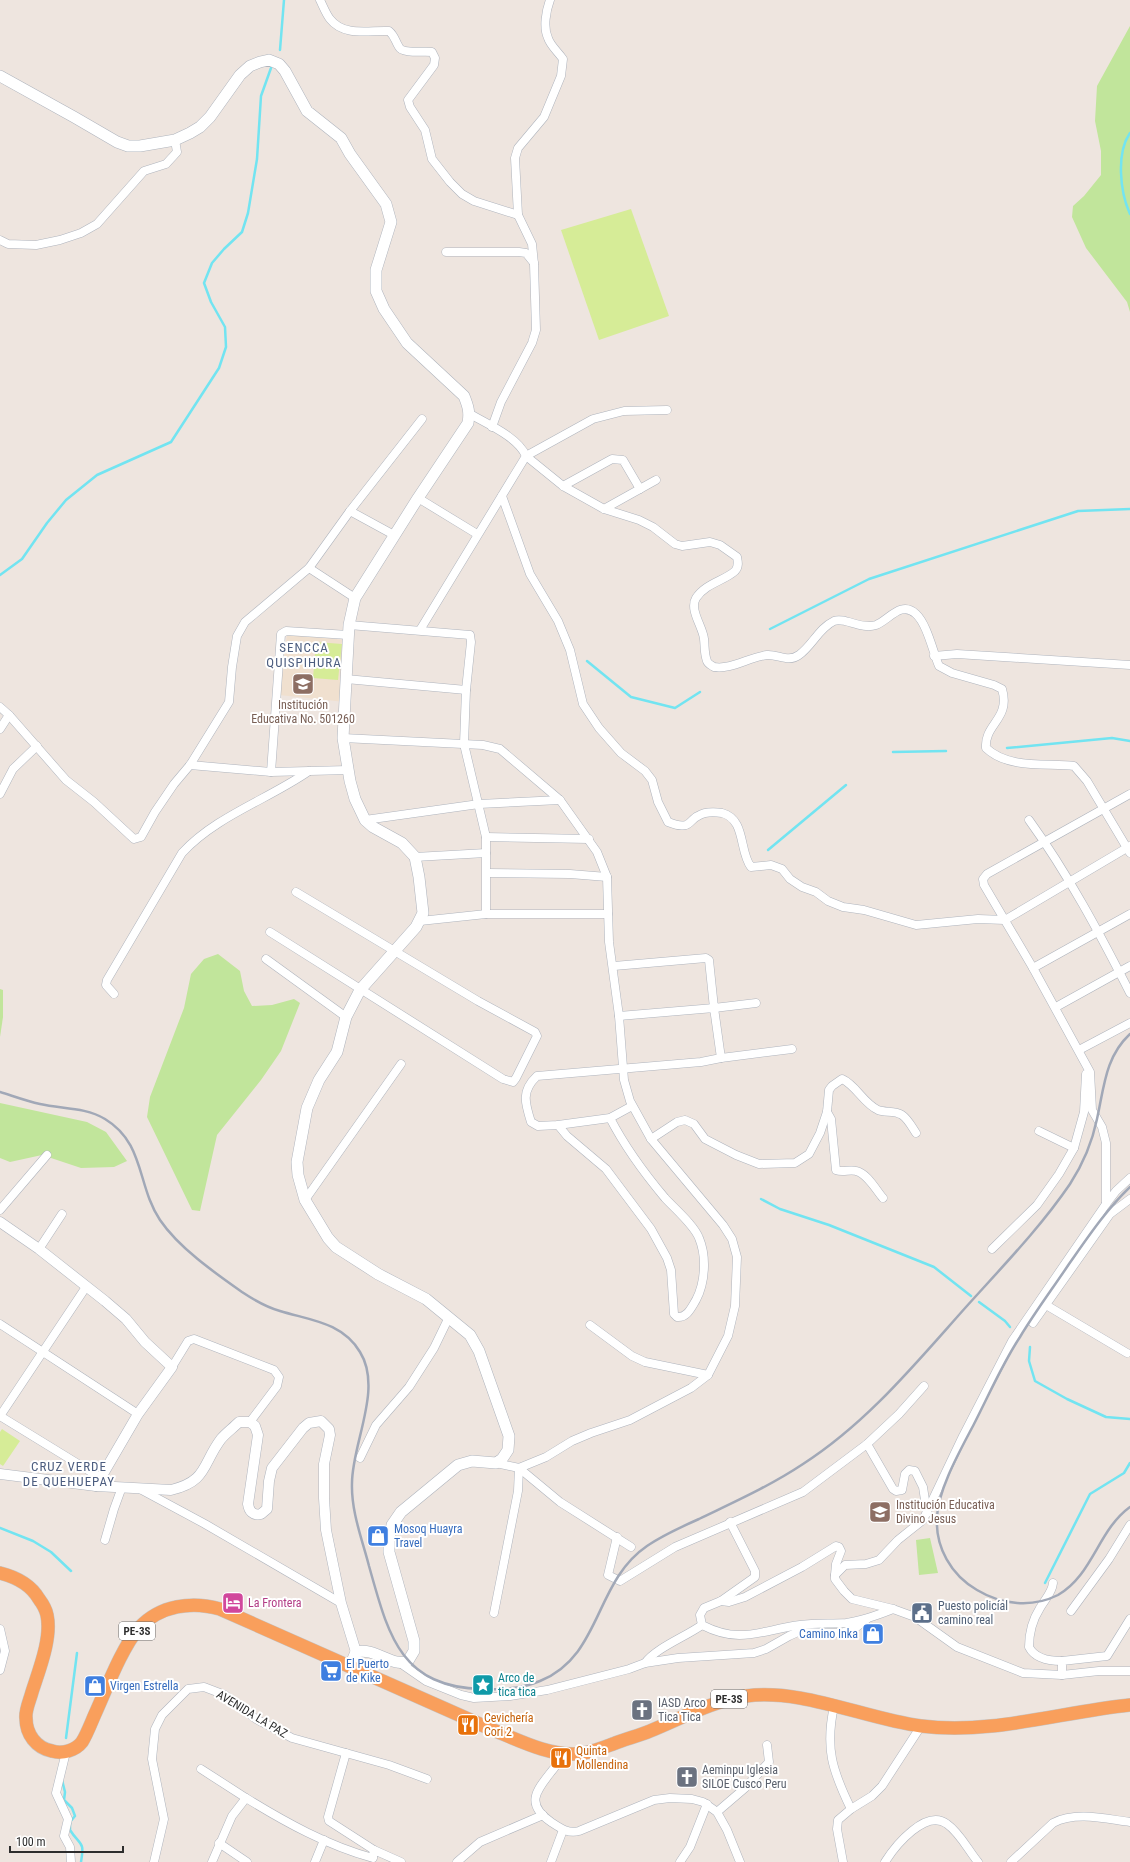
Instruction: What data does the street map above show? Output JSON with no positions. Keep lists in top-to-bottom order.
{
  "streets": {
    "highway": ["PE-3S"],
    "street": ["AVENIDA LA PAZ"]
  },
  "districts": ["SENCCA QUISPIHURA", "CRUZ VERDE DE QUEHUEPAY"],
  "places": {
    "school or university": ["Institución Educativa No. 501260", "Institución Educativa Divino Jesus"],
    "shop": ["Mosoq Huayra Travel", "Camino Inka", "Virgen Estrella"],
    "hotel": ["La Frontera"],
    "public building": ["Puesto policíal camino real"],
    "supermarket": ["El Puerto de Kike"],
    "place": ["Arco de tica tica"],
    "church": ["IASD Arco Tica Tica", "Aeminpu Iglesia SILOE Cusco Peru"],
    "restaurant": ["Cevichería Cori 2", "Quinta Mollendina"]
  },
  "scale_bar": "100 m"
}
